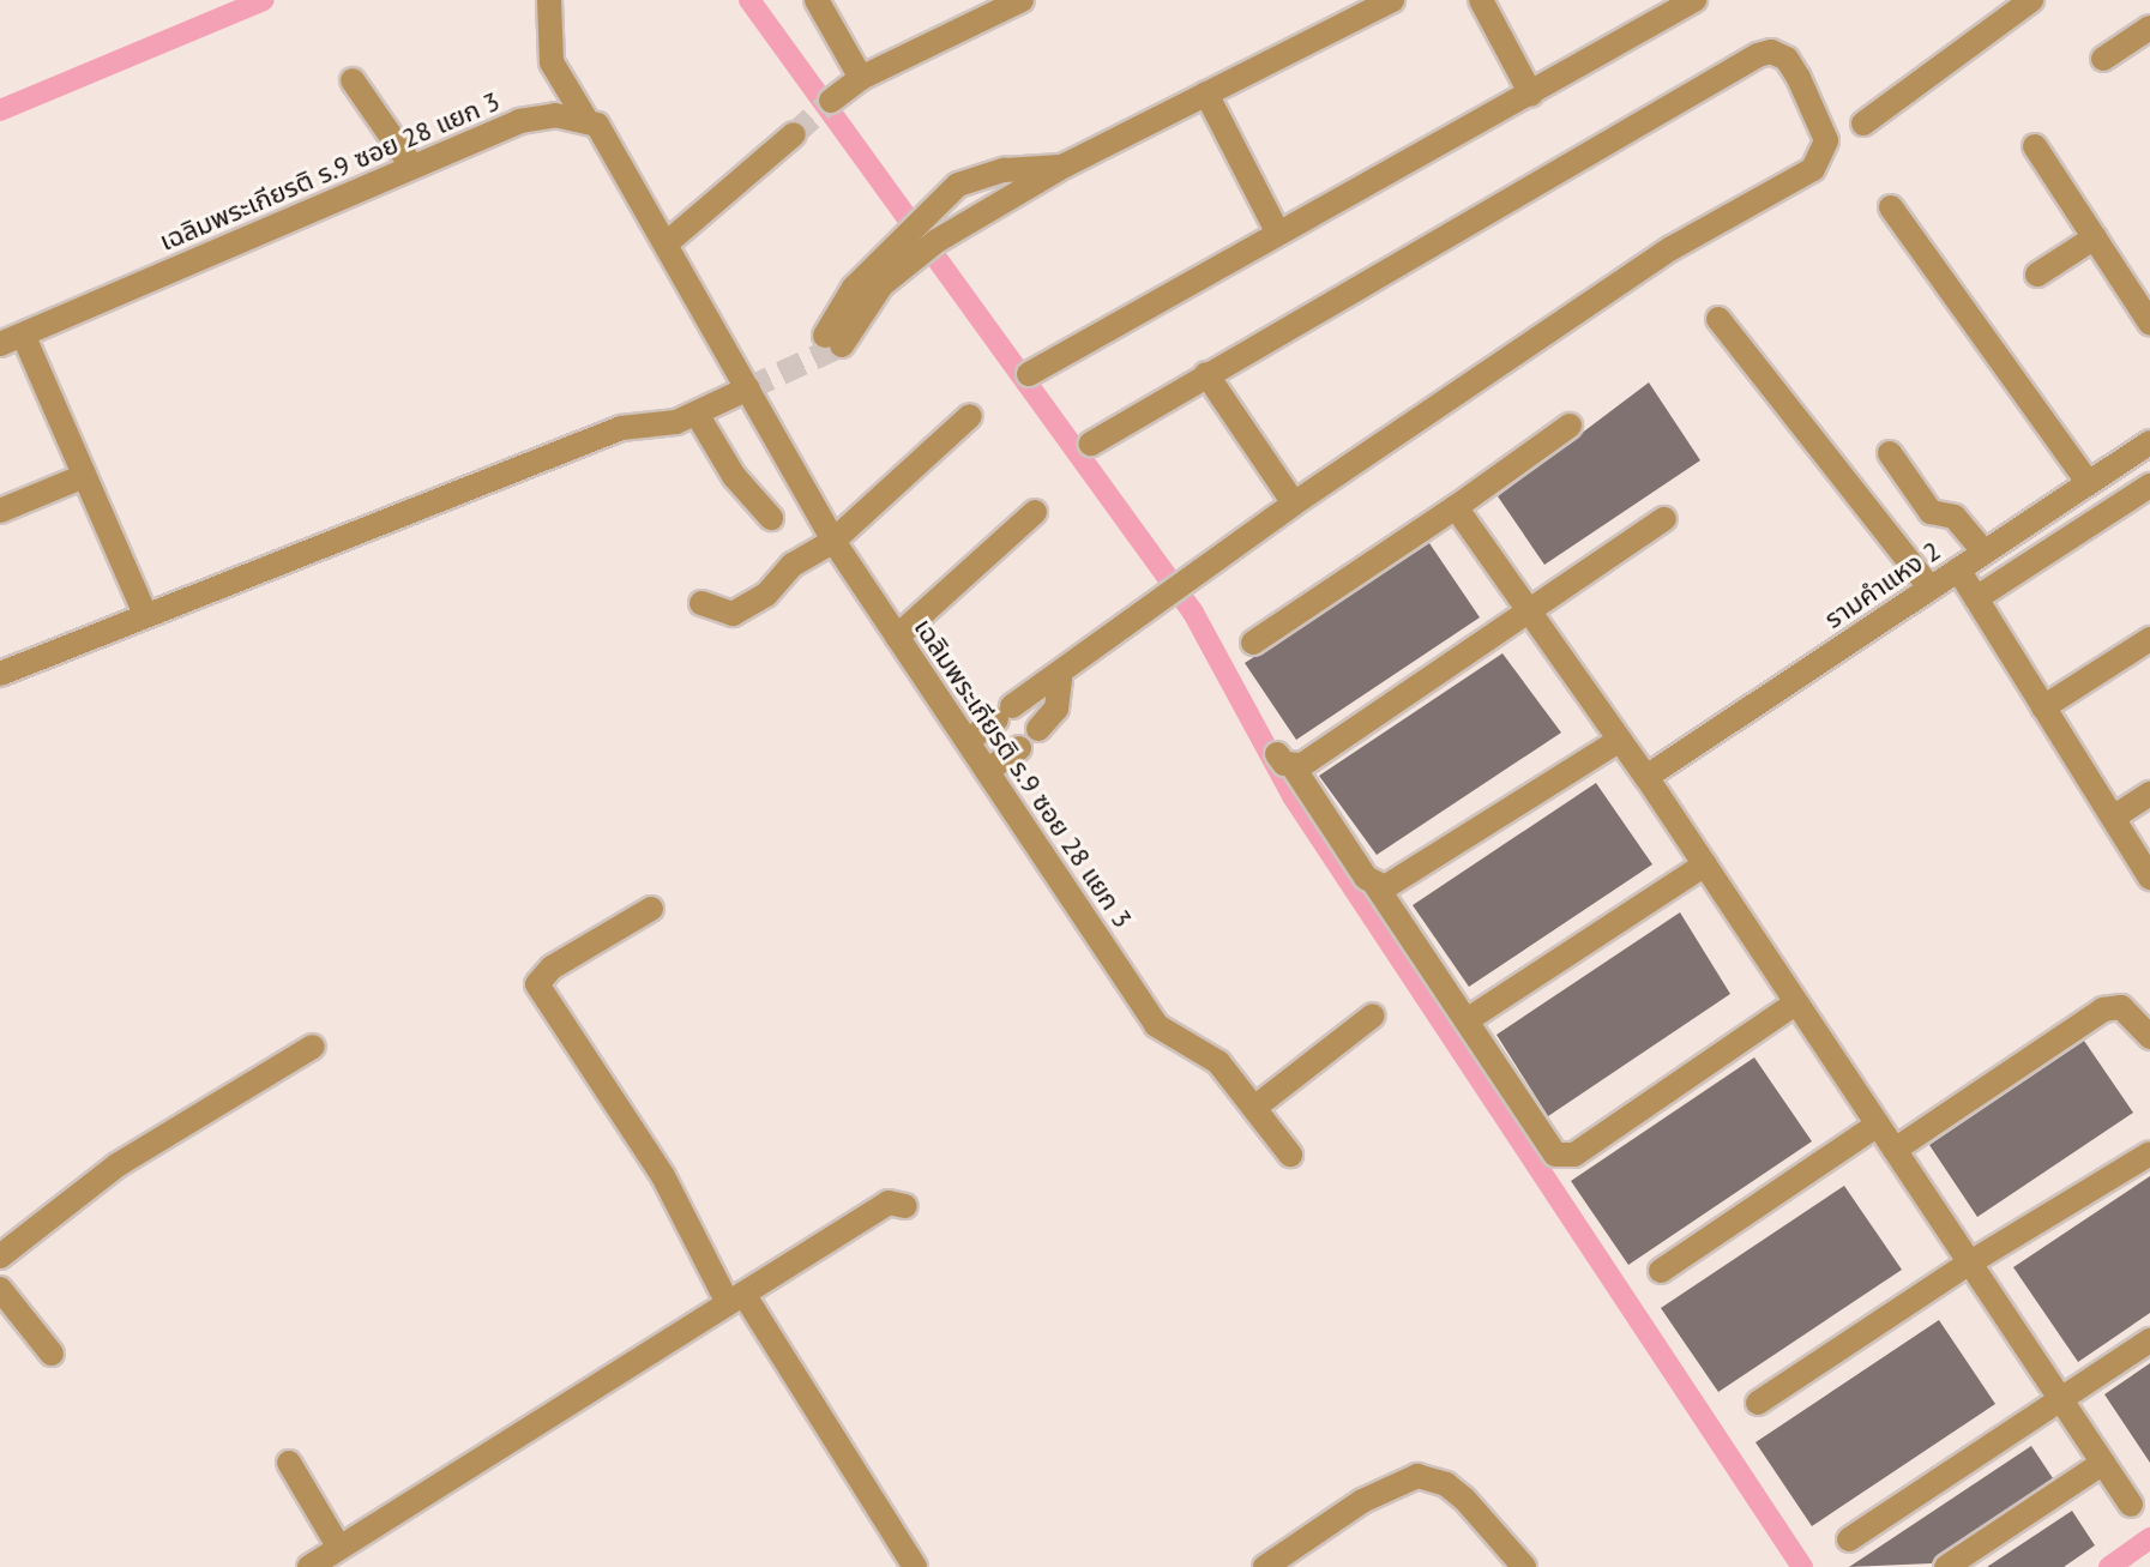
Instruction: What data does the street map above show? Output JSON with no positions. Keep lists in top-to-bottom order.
{
  "streets": {
    "street": ["เฉลิมพระเกียรติ ร.9 ซอย 28 แยก 3", "รามคำแหง 2"]
  }
}
